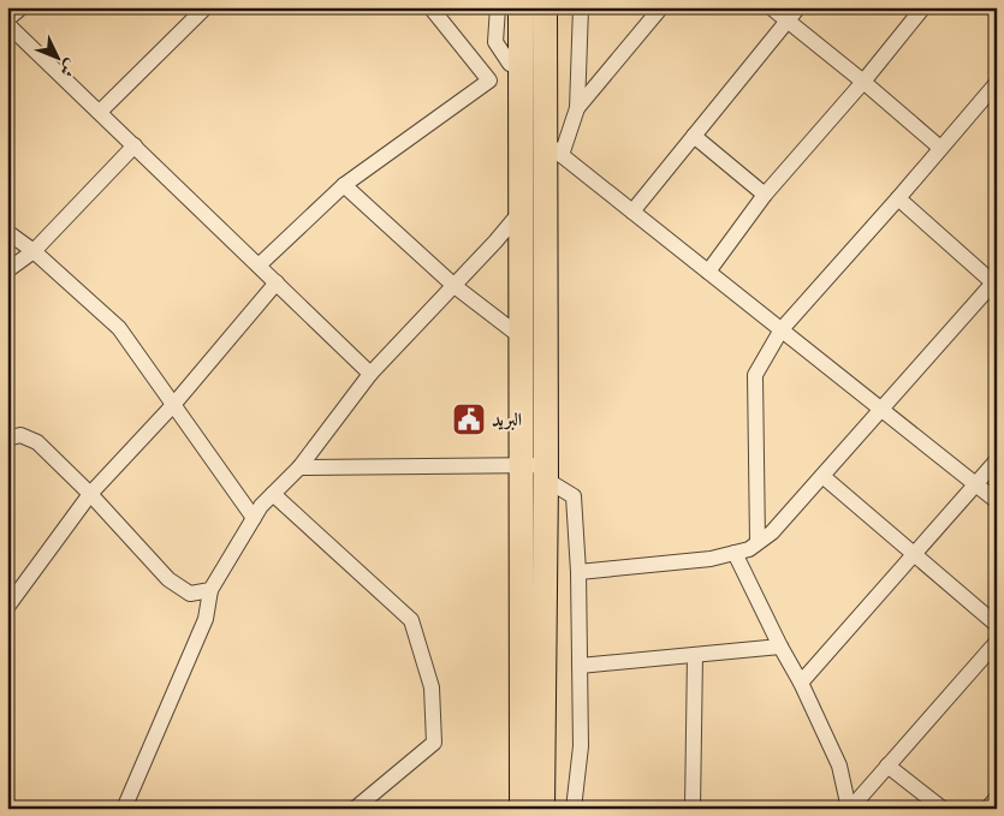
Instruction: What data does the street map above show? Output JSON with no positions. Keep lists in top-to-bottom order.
{
  "places": {
    "public building": ["البريد"]
  },
  "north": "bottom right"
}
